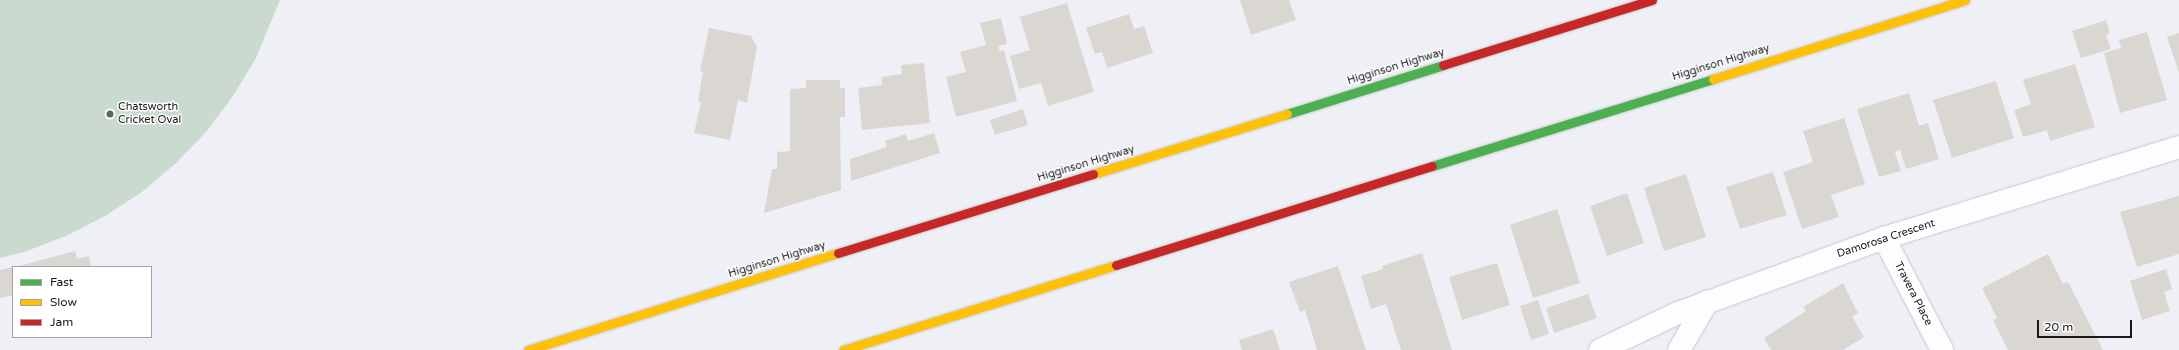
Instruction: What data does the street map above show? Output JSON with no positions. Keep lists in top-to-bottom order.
{
  "streets": {
    "highway": ["Higginson Highway"],
    "street": ["Damorosa Crescent", "Travera Place"]
  },
  "crossings": [
    ["Damorosa Crescent", "Travera Place"]
  ],
  "places": ["Chatsworth Cricket Oval"],
  "legend": ["Fast", "Slow", "Jam"],
  "scale_bar": "20 m"
}
